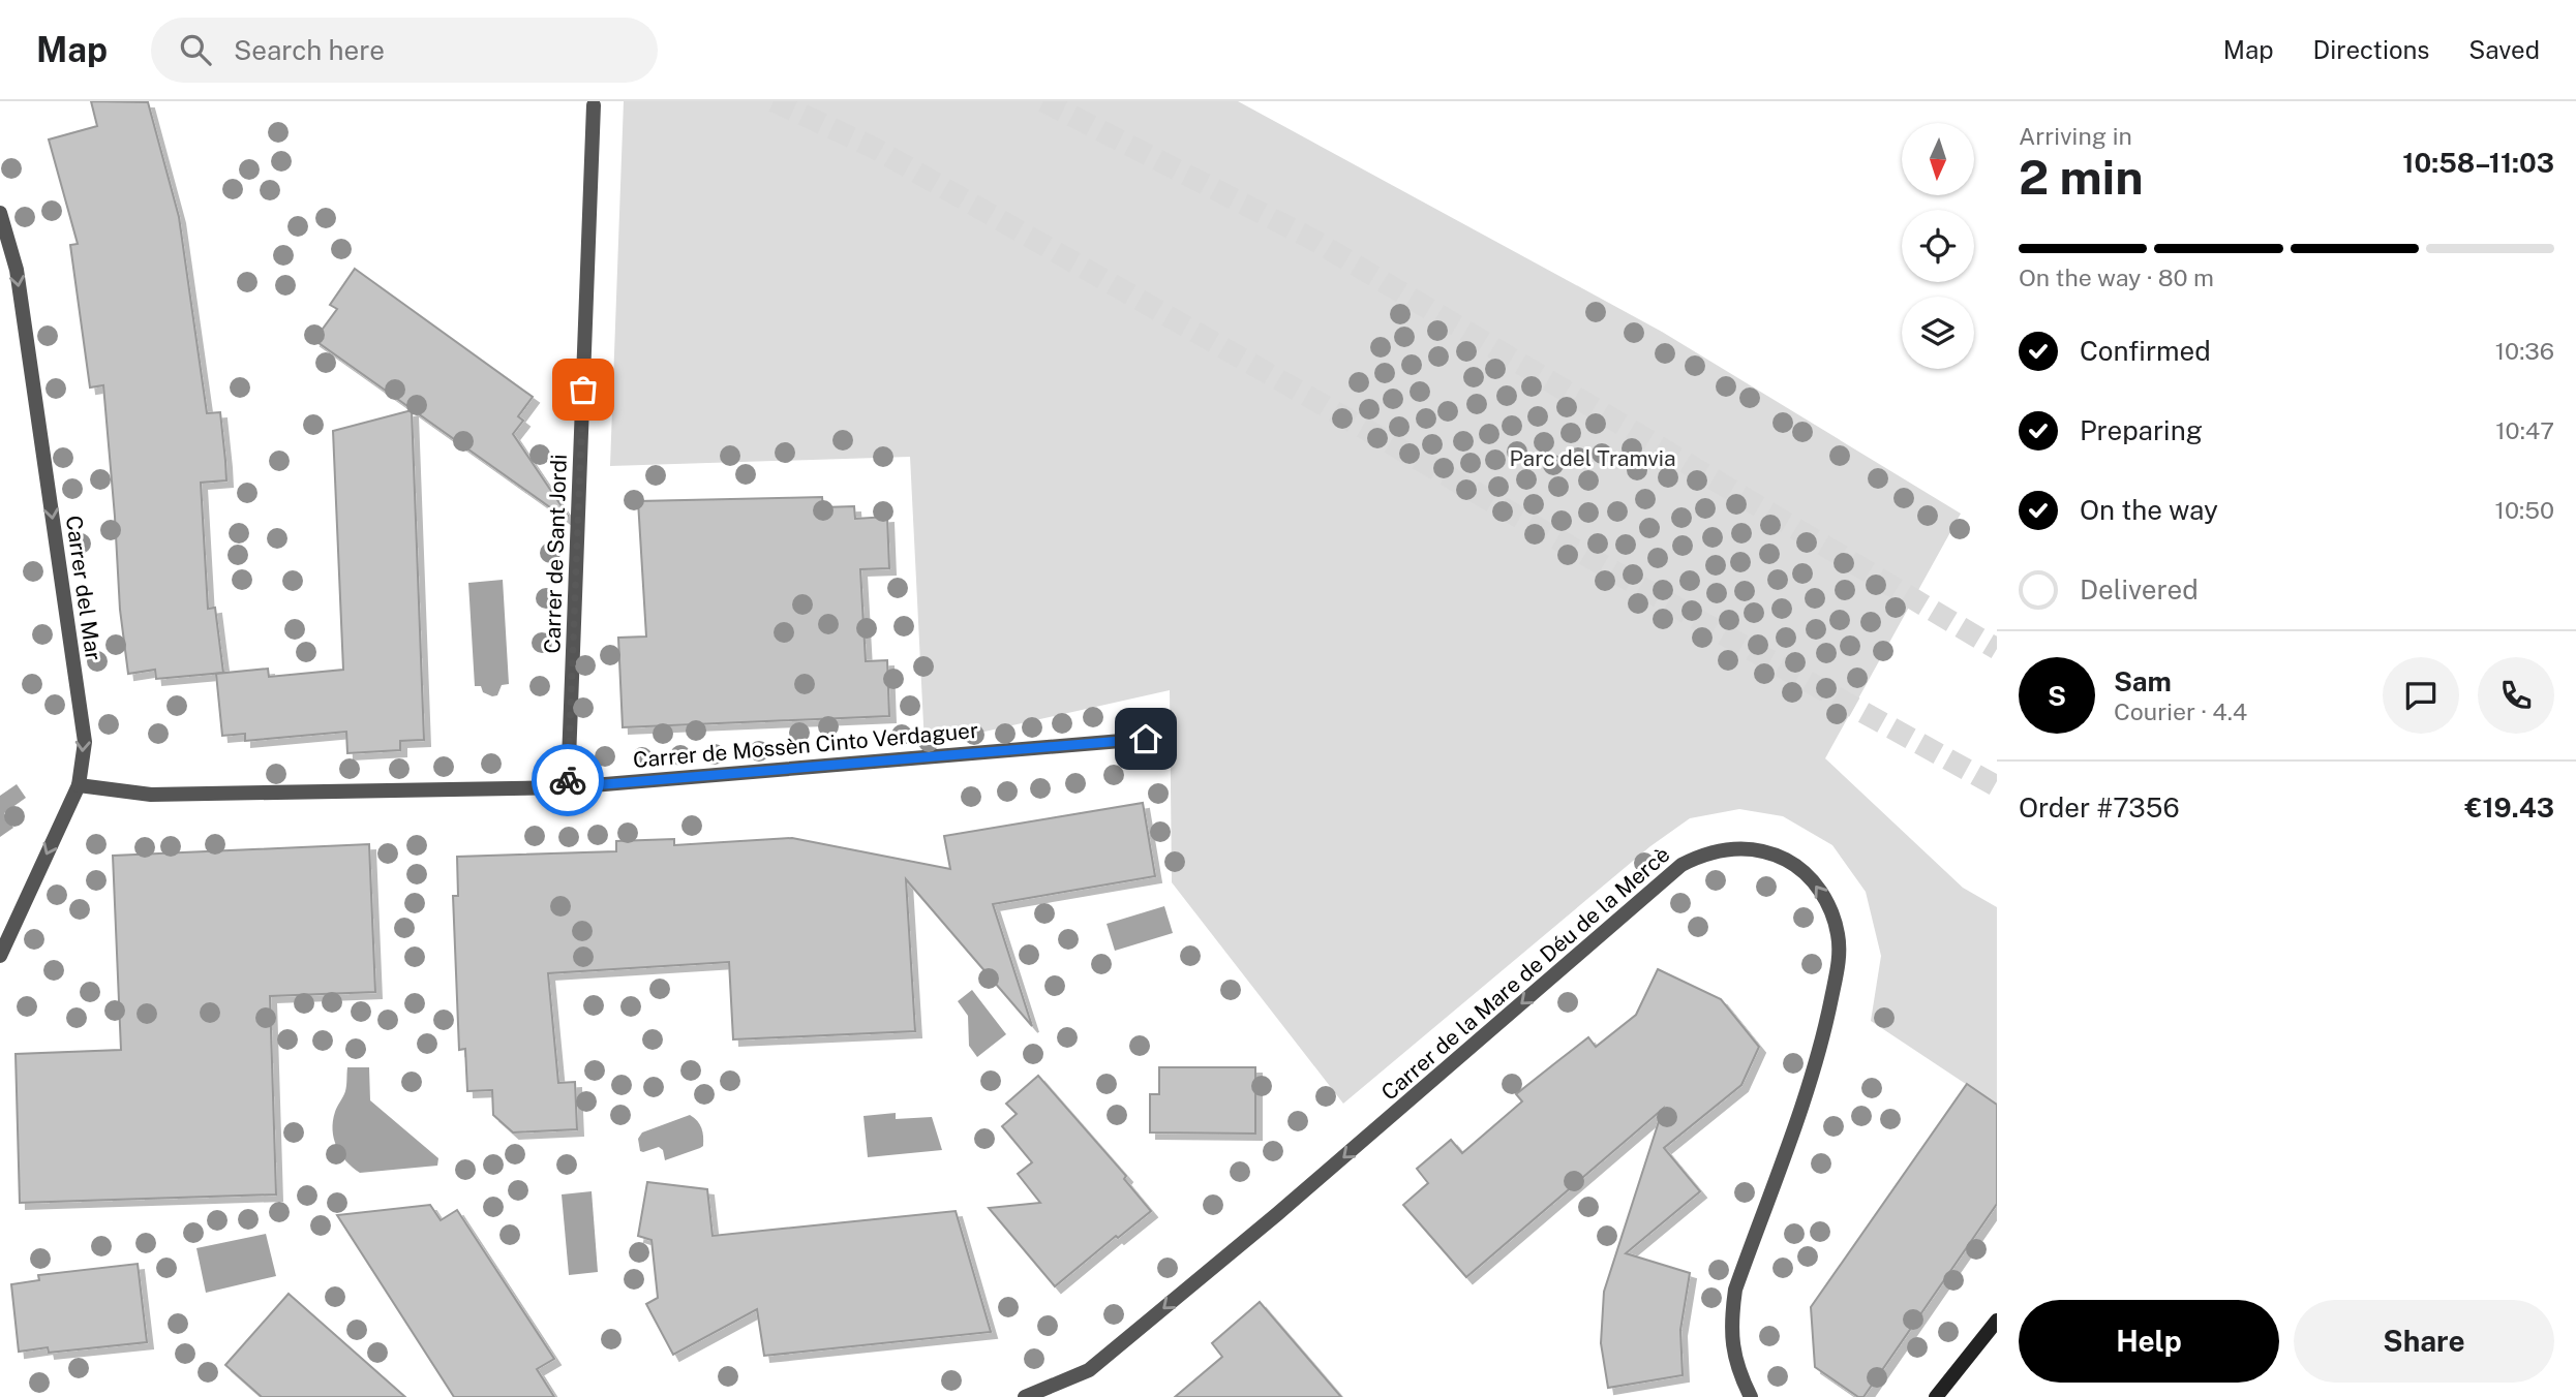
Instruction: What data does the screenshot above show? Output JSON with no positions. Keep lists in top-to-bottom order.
{
  "streets": {
    "street": [
      "Carrer de Sant Jordi",
      "Carrer del Mar",
      "Carrer de Mossèn Cinto Verdaguer",
      "Carrer de la Mare de Déu de la Mercè"
    ]
  },
  "crossings": [
    ["Carrer de Sant Jordi", "Carrer de Mossèn Cinto Verdaguer"],
    ["Carrer del Mar", "Carrer de Mossèn Cinto Verdaguer"]
  ],
  "one_way": ["Carrer del Mar"],
  "parks": ["Parc del Tramvia"],
  "north": "bottom",
  "page": {
    "header": "Map",
    "search": "Search here",
    "nav": ["Map", "Directions", "Saved"],
    "heading": ["2 min", "Arriving in", "10:58–11:03"],
    "panel": [
      "Sam",
      "Courier · 4.4",
      "Order #7356",
      "€19.43"
    ],
    "bar": "On the way · 80 m",
    "list": [
      ["Confirmed", "10:36"],
      ["Preparing", "10:47"],
      ["On the way", "10:50"],
      "Delivered"
    ],
    "round": "S",
    "buttons": ["Help", "Share"]
  }
}
